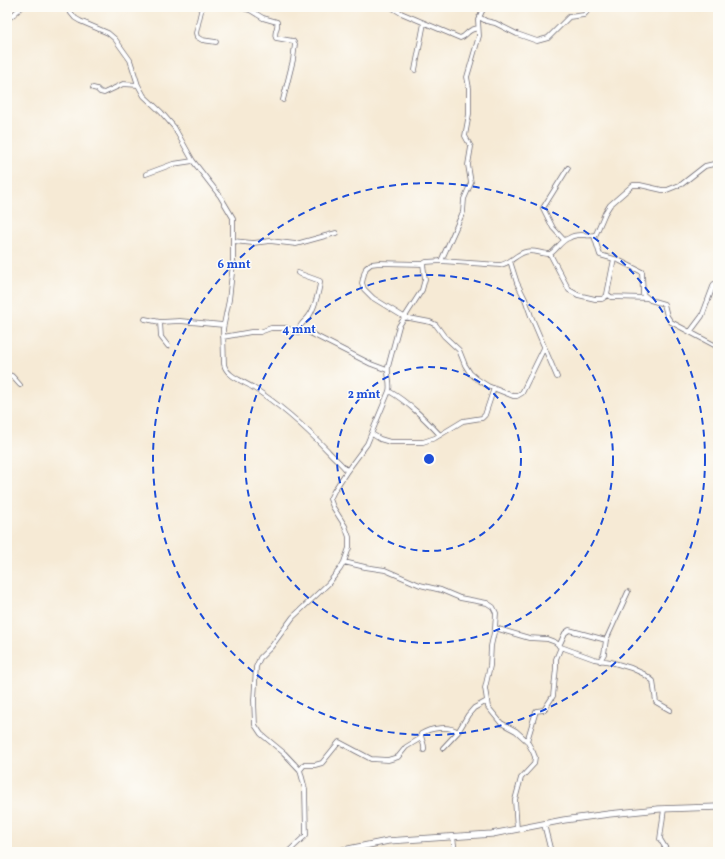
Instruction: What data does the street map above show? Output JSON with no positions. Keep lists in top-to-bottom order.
{
  "rings": ["6 mnt", "4 mnt", "2 mnt"]
}
